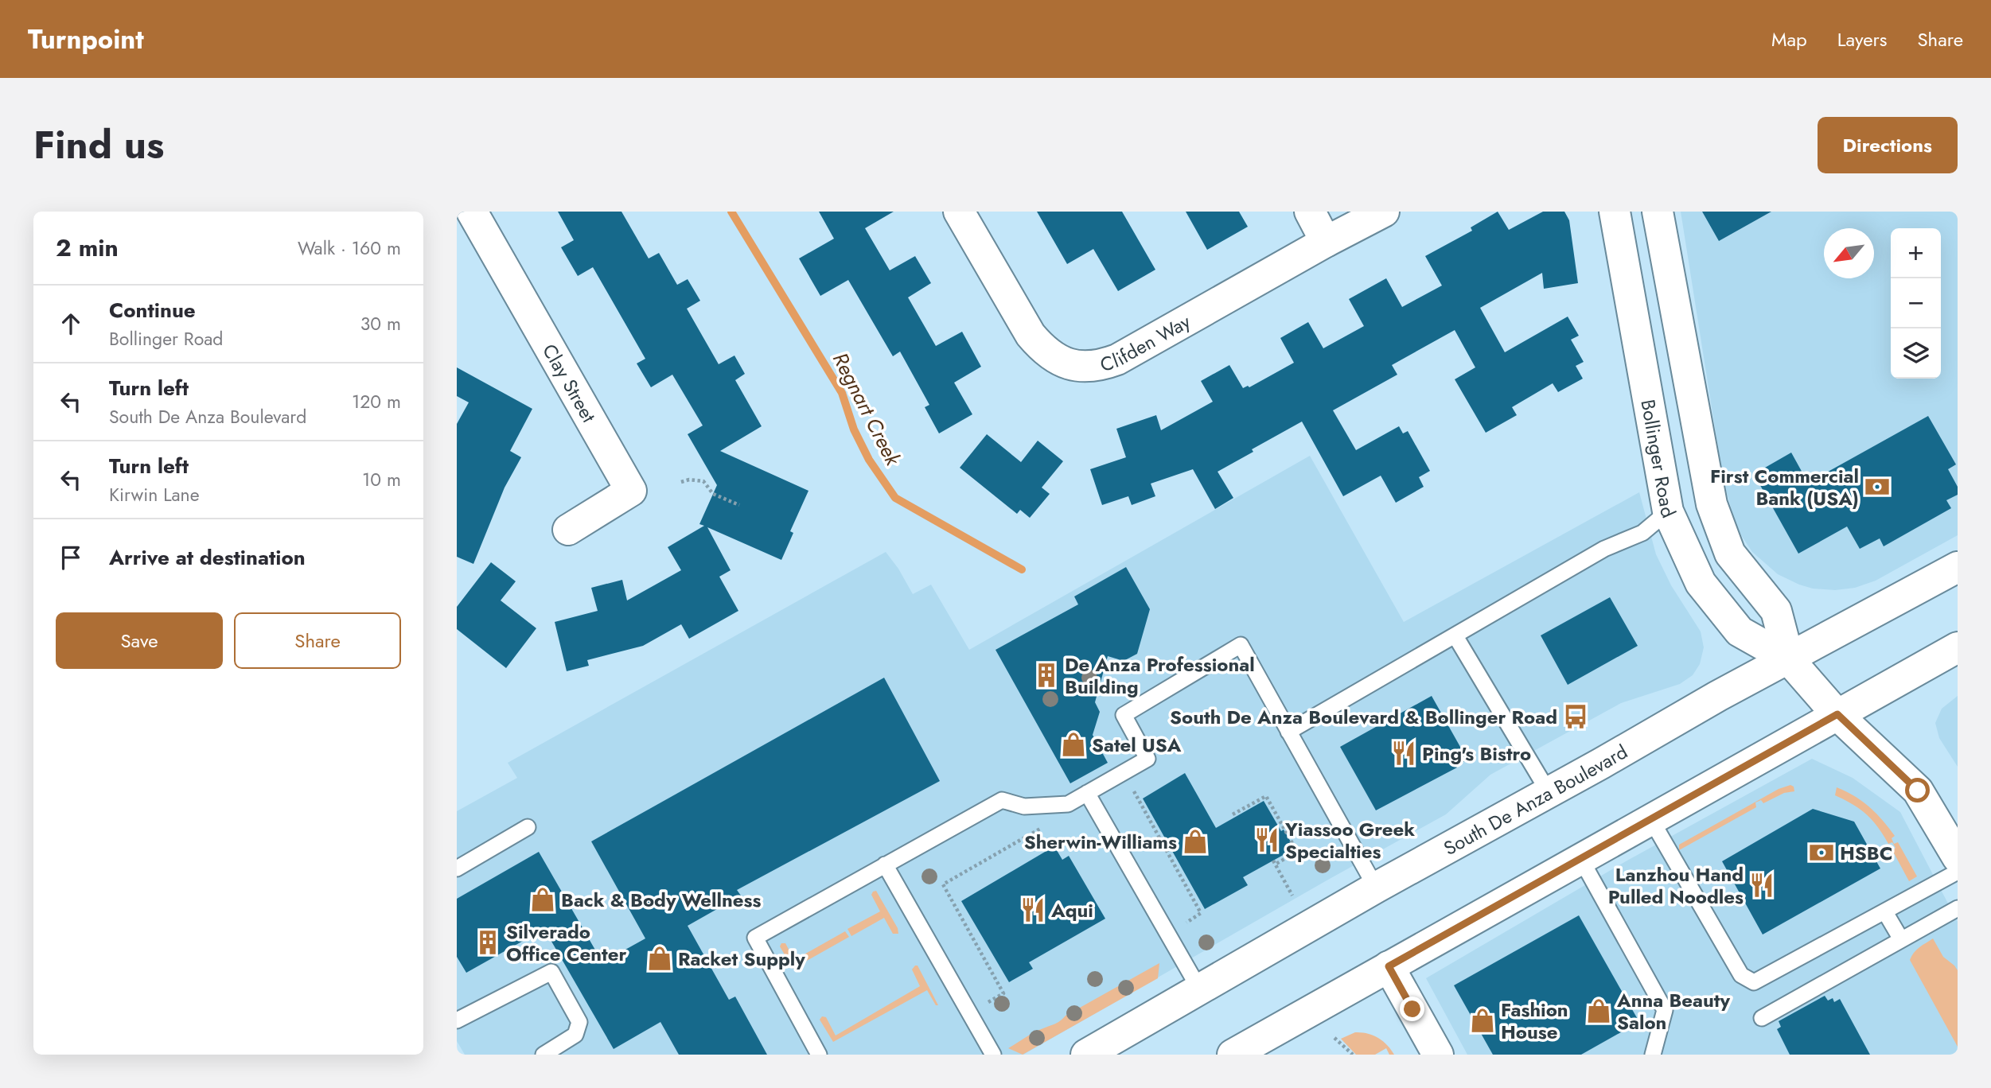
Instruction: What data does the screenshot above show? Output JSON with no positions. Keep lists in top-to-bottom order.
{
  "streets": {
    "main road": [
      "Clifden Way",
      "Clay Street",
      "Bollinger Road",
      "South De Anza Boulevard"
    ]
  },
  "crossings": [
    ["Bollinger Road", "South De Anza Boulevard"]
  ],
  "water": ["Regnart Creek"],
  "places": {
    "bank": ["First Commercial Bank (USA)", "HSBC"],
    "building": ["De Anza Professional Building", "Silverado Office Center"],
    "bus stop": ["South De Anza Boulevard & Bollinger Road"],
    "shop": [
      "Satel USA",
      "Sherwin-Williams",
      "Back & Body Wellness",
      "Racket Supply",
      "Anna Beauty Salon",
      "Fashion House"
    ],
    "restaurant": [
      "Ping's Bistro",
      "Yiassoo Greek Specialties",
      "Lanzhou Hand Pulled Noodles",
      "Aqui"
    ]
  },
  "north": "bottom left",
  "page": {
    "header": "Turnpoint",
    "nav": ["Map", "Layers", "Share"],
    "title": "Find us",
    "buttons": [
      "Directions",
      ["Save", "Share"]
    ],
    "heading": ["2 min", "Walk · 160 m"],
    "map_buttons": ["+", "−"],
    "list": [
      ["Continue", "Bollinger Road", "30 m"],
      ["Turn left", "South De Anza Boulevard", "120 m"],
      ["Turn left", "Kirwin Lane", "10 m"],
      "Arrive at destination"
    ]
  }
}
